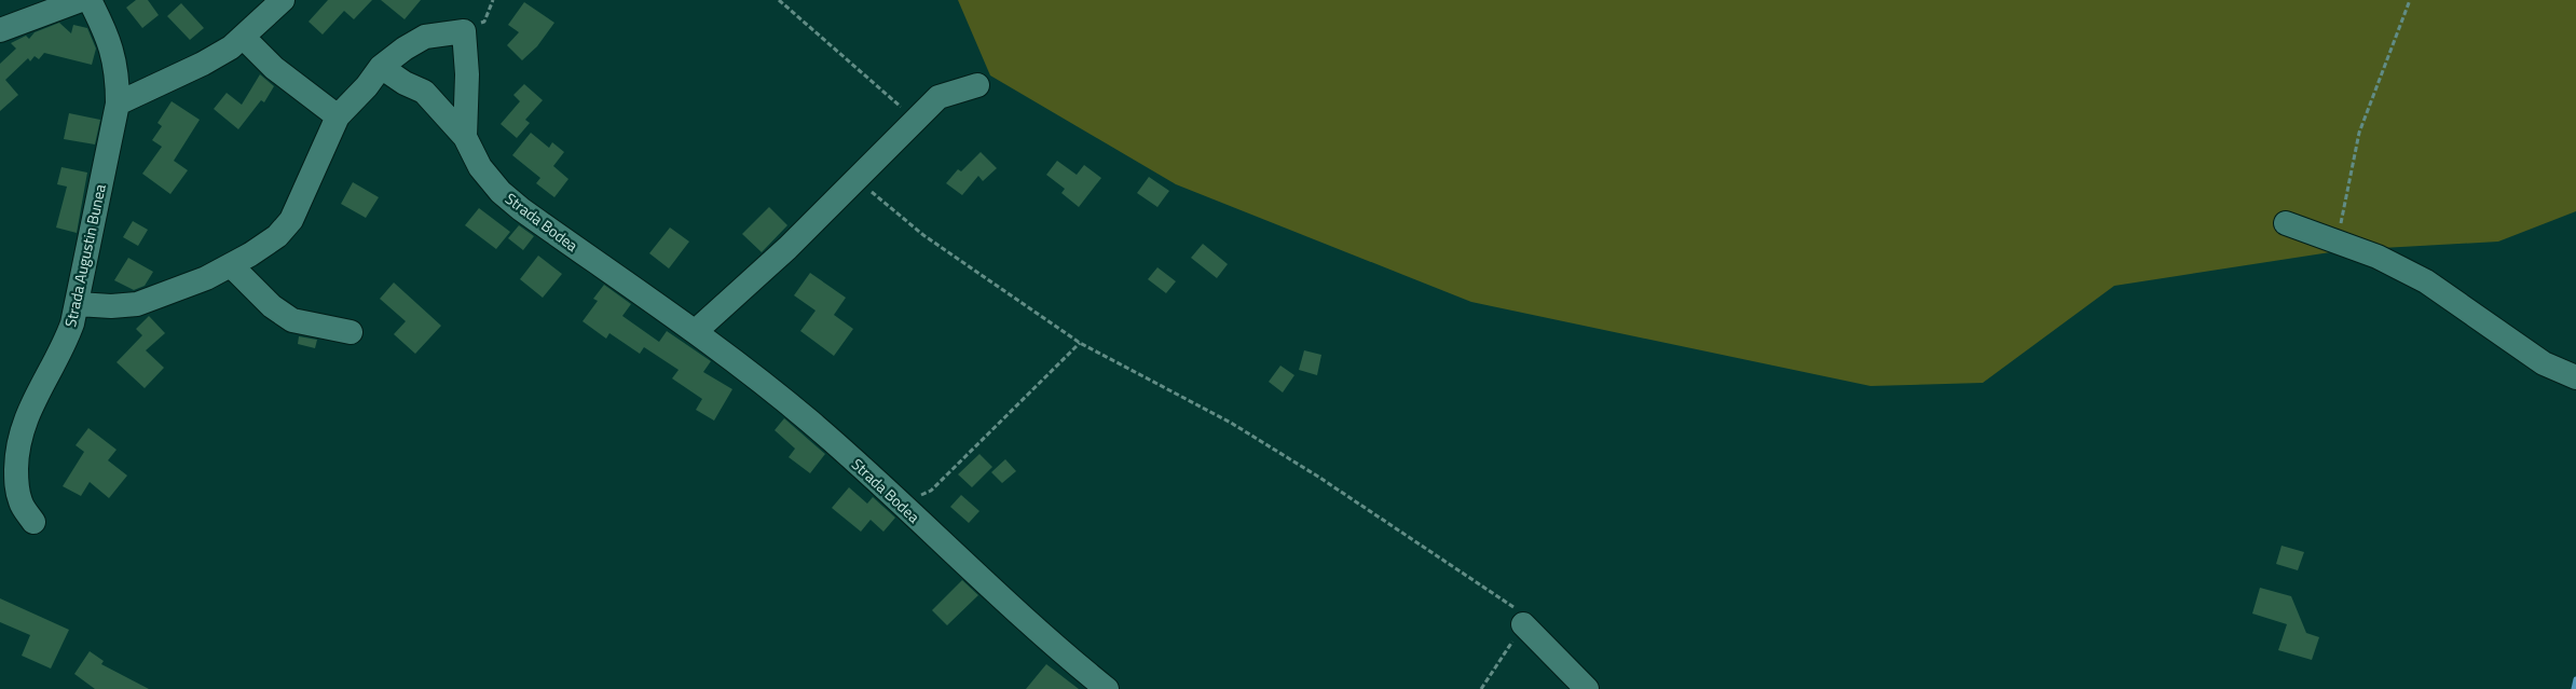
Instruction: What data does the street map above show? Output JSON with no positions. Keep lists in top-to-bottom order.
{
  "streets": {
    "street": ["Strada Bodea", "Strada Augustin Bunea"]
  },
  "crossings": [
    ["Strada Bodea", "Strada Augustin Bunea"]
  ]
}
